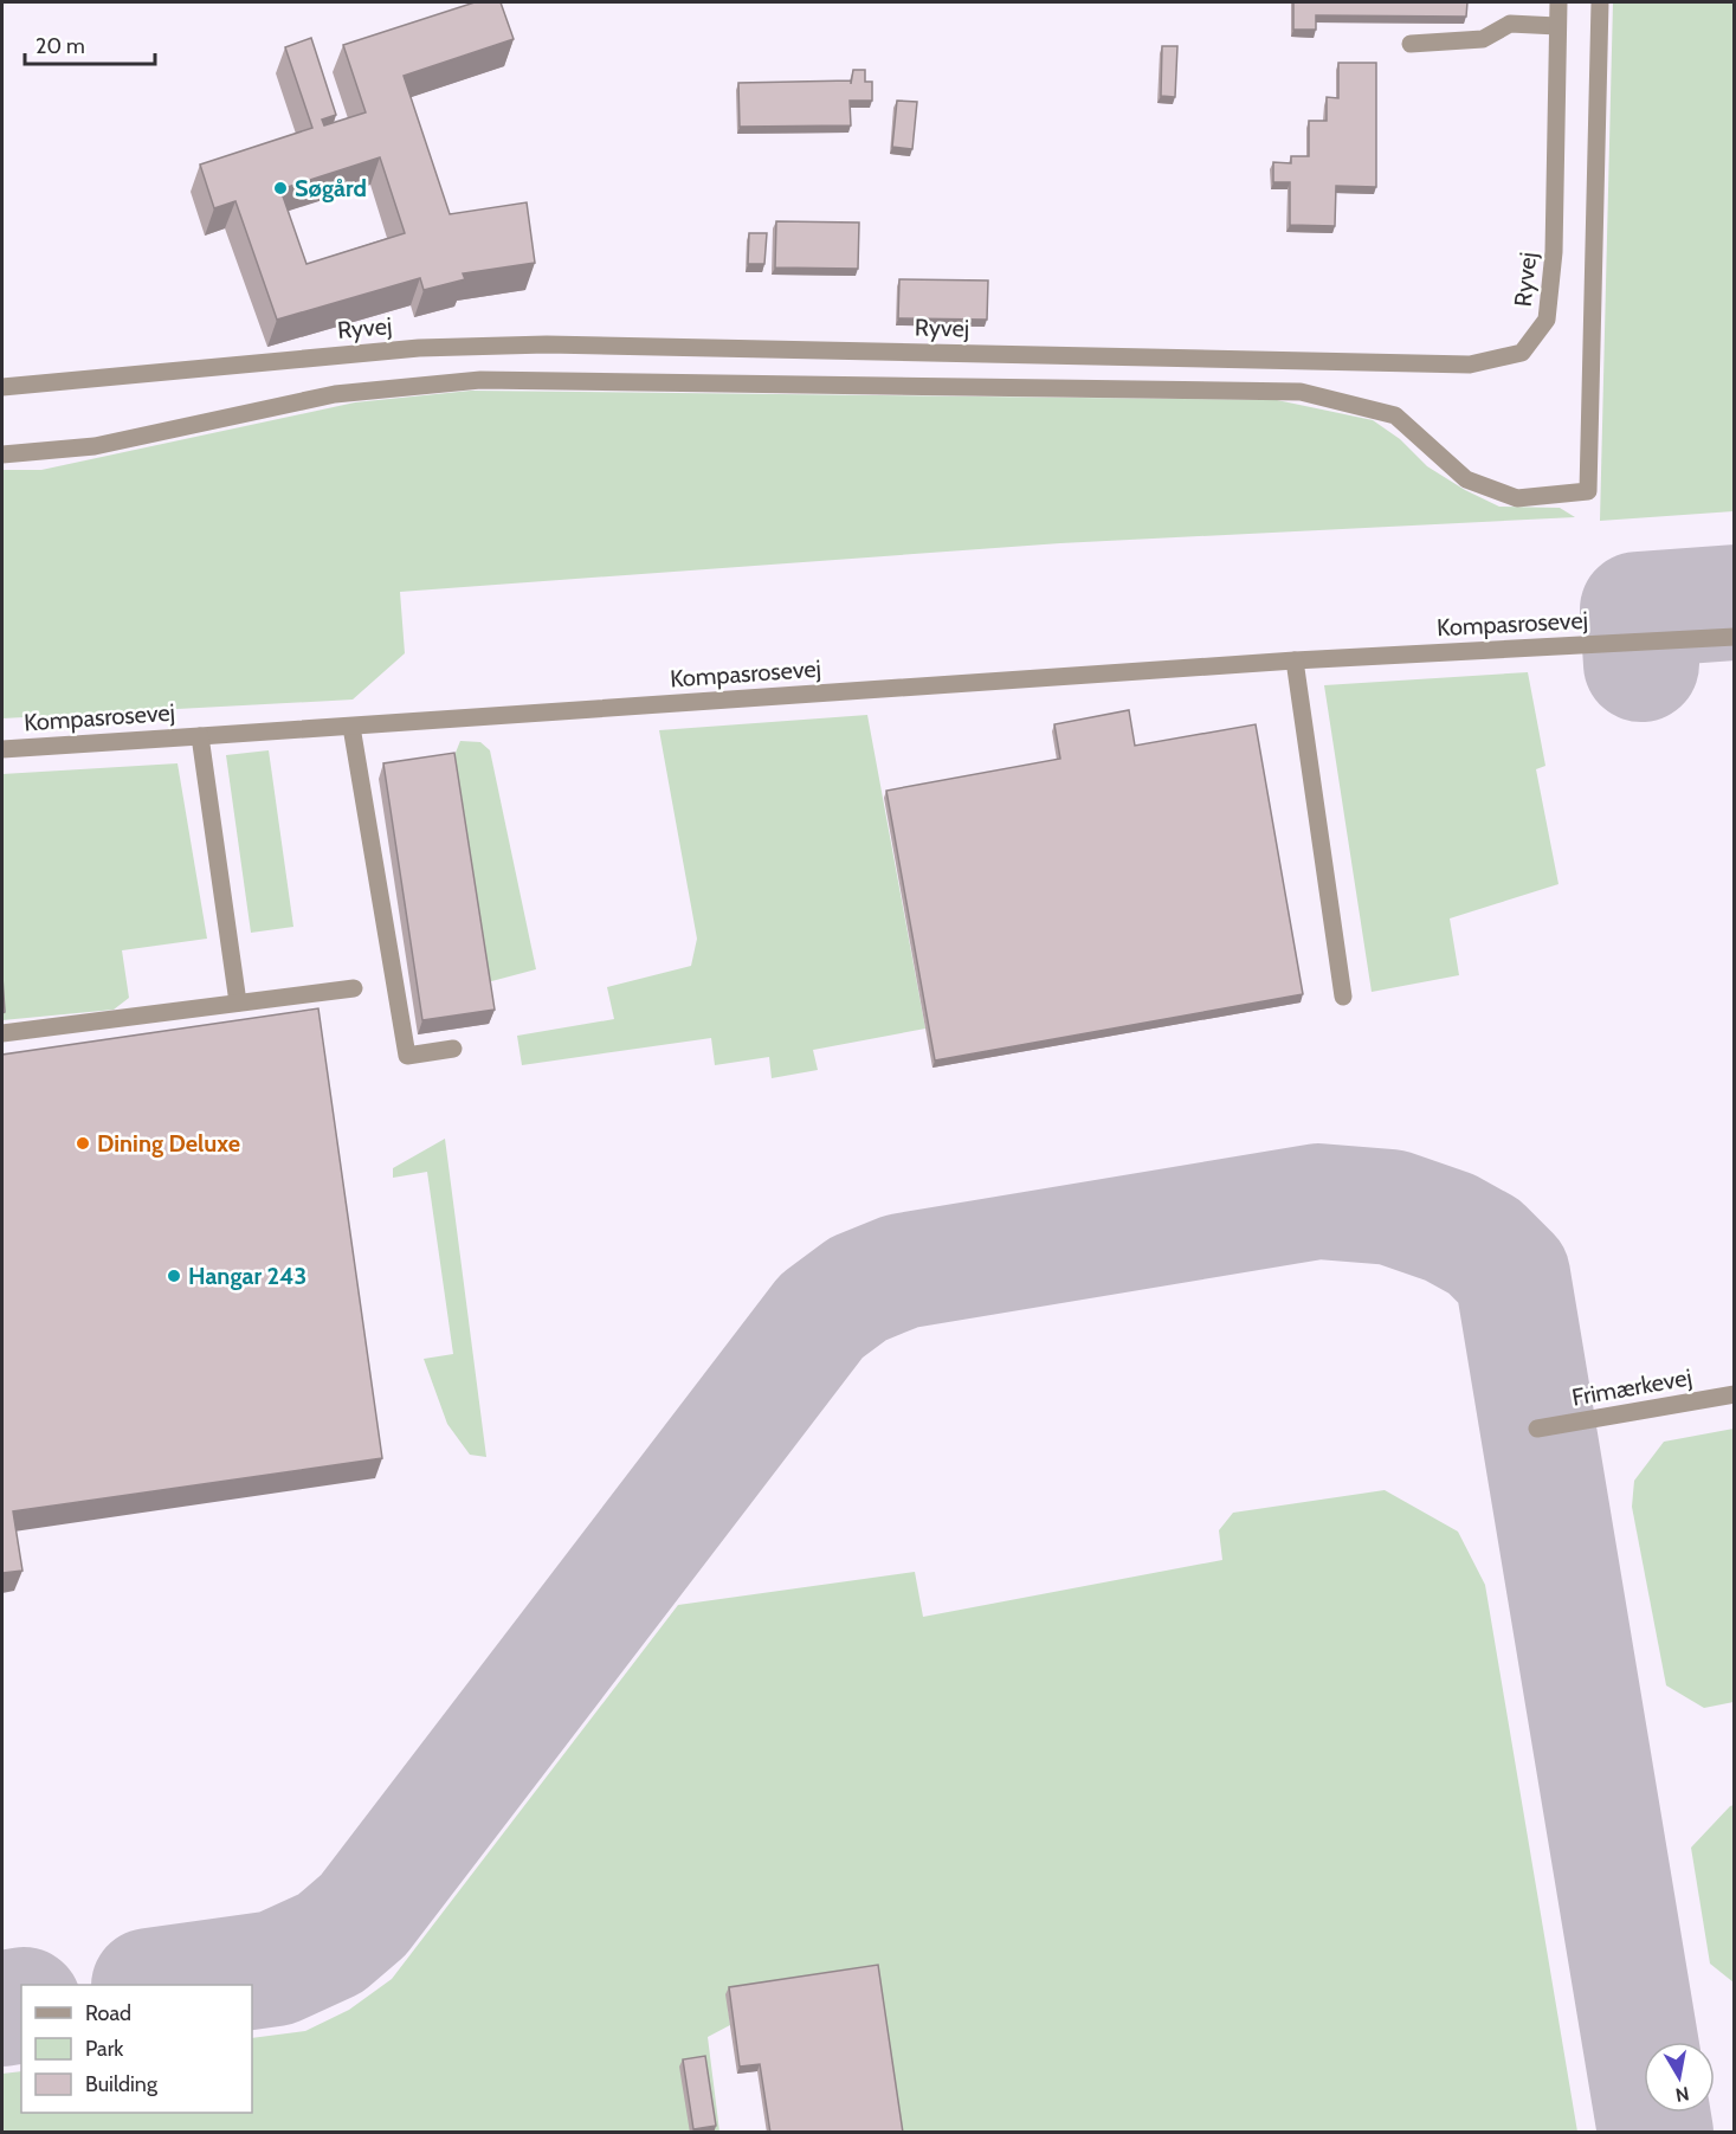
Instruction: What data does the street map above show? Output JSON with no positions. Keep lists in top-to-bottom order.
{
  "streets": {
    "street": ["Ryvej", "Kompasrosevej", "Frimærkevej"]
  },
  "places": ["Søgård", "Dining Deluxe", "Hangar 243"],
  "legend": ["Road", "Park", "Building"],
  "scale_bar": "20 m",
  "north": "bottom"
}
